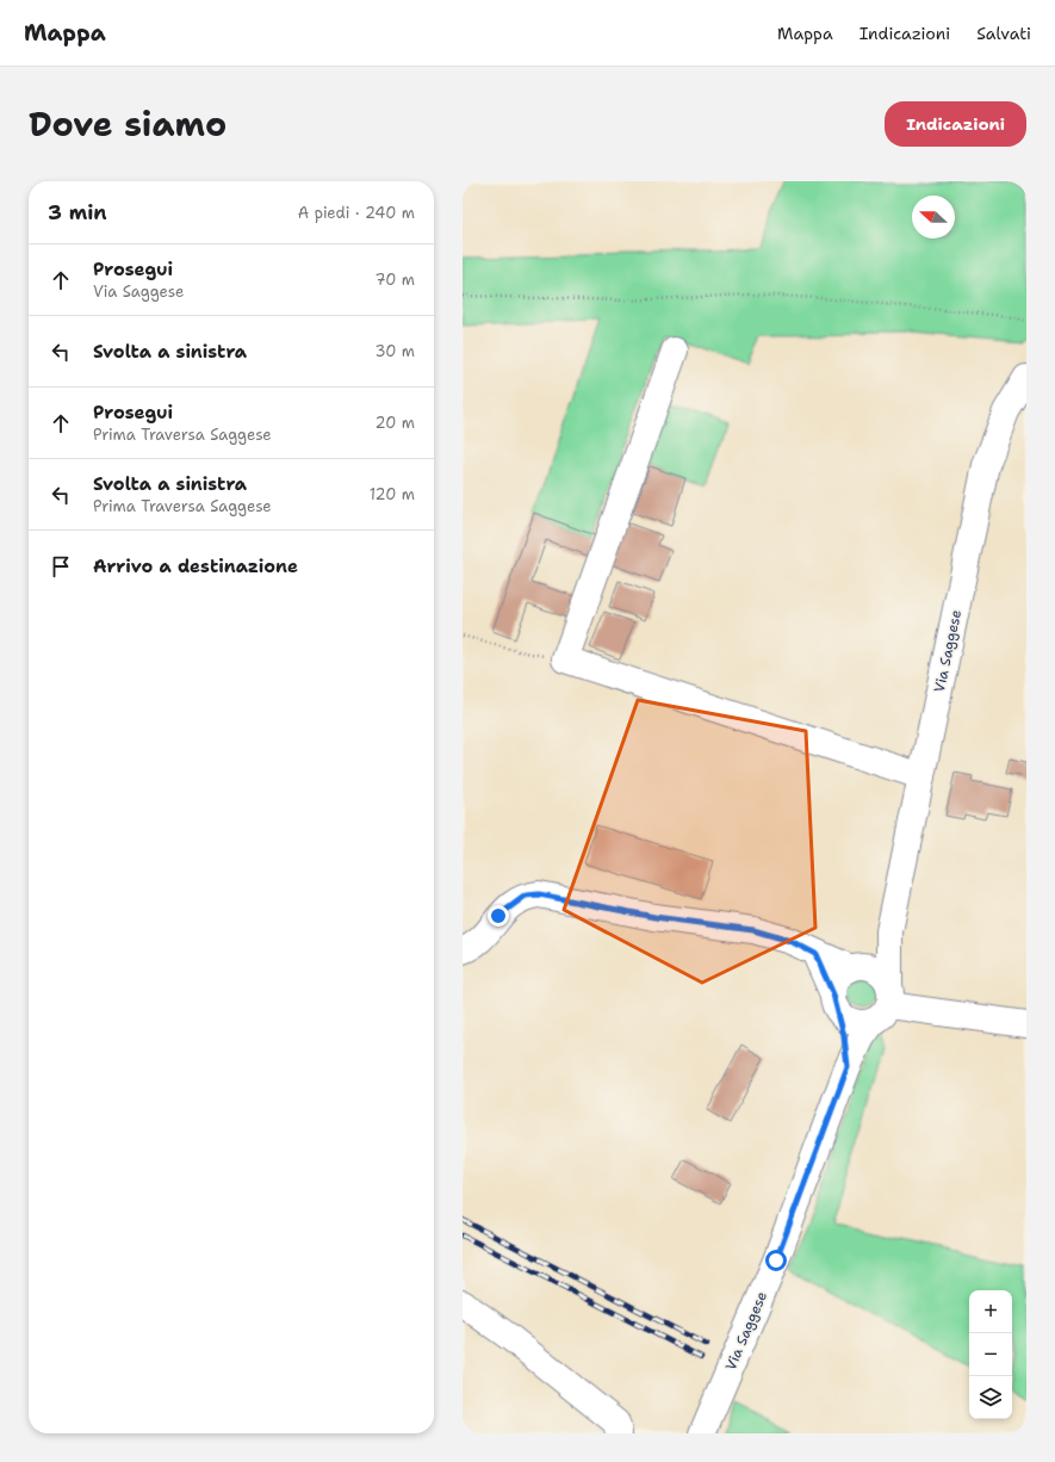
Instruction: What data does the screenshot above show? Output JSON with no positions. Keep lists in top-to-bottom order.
{
  "streets": {
    "main road": ["Via Saggese"]
  },
  "north": "left",
  "page": {
    "header": "Mappa",
    "nav": ["Mappa", "Indicazioni", "Salvati"],
    "title": "Dove siamo",
    "buttons": "Indicazioni",
    "heading": ["3 min", "A piedi · 240 m"],
    "list": [
      ["Prosegui", "Via Saggese", "70 m"],
      ["Svolta a sinistra", "30 m"],
      ["Prosegui", "Prima Traversa Saggese", "20 m"],
      ["Svolta a sinistra", "Prima Traversa Saggese", "120 m"],
      "Arrivo a destinazione"
    ],
    "map_buttons": ["+", "−"]
  }
}
